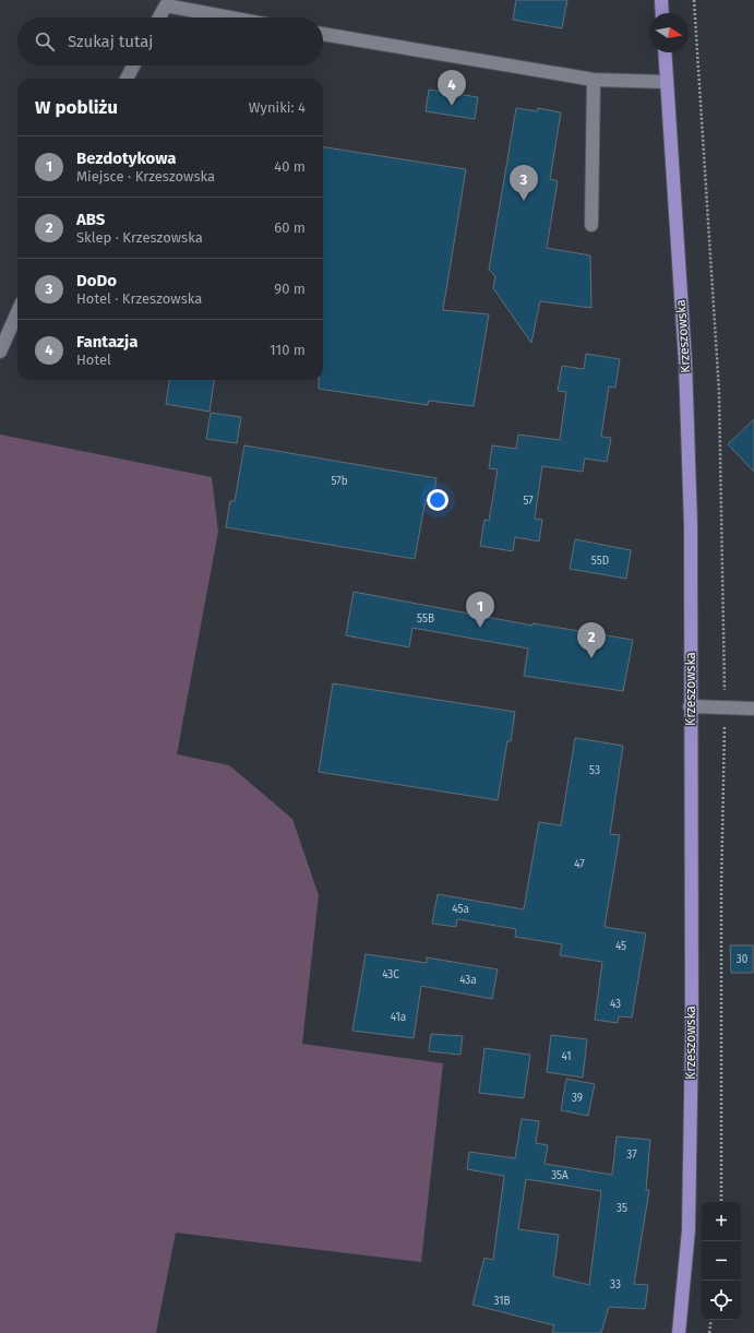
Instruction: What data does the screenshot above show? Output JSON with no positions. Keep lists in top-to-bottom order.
{
  "streets": {
    "main road": ["Krzeszowska"]
  },
  "house_numbers": [
    "57b",
    "57",
    "55D",
    "55B",
    "53",
    "47",
    "45a",
    "45",
    "30",
    "43C",
    "43a",
    "43",
    "41a",
    "41",
    "39",
    "37",
    "35A",
    "35",
    "33",
    "31B"
  ],
  "north": "right",
  "page": {
    "search": "Szukaj tutaj",
    "pins": [
      "4",
      "3",
      "1",
      "2"
    ],
    "heading": ["W pobliżu", "Wyniki: 4"],
    "list": [
      {
        "mark": "1",
        "name": "Bezdotykowa",
        "note": "Miejsce · Krzeszowska",
        "value": "40 m"
      },
      {
        "mark": "2",
        "name": "ABS",
        "note": "Sklep · Krzeszowska",
        "value": "60 m"
      },
      {
        "mark": "3",
        "name": "DoDo",
        "note": "Hotel · Krzeszowska",
        "value": "90 m"
      },
      {
        "mark": "4",
        "name": "Fantazja",
        "note": "Hotel",
        "value": "110 m"
      }
    ],
    "map_buttons": ["+", "−"]
  }
}
